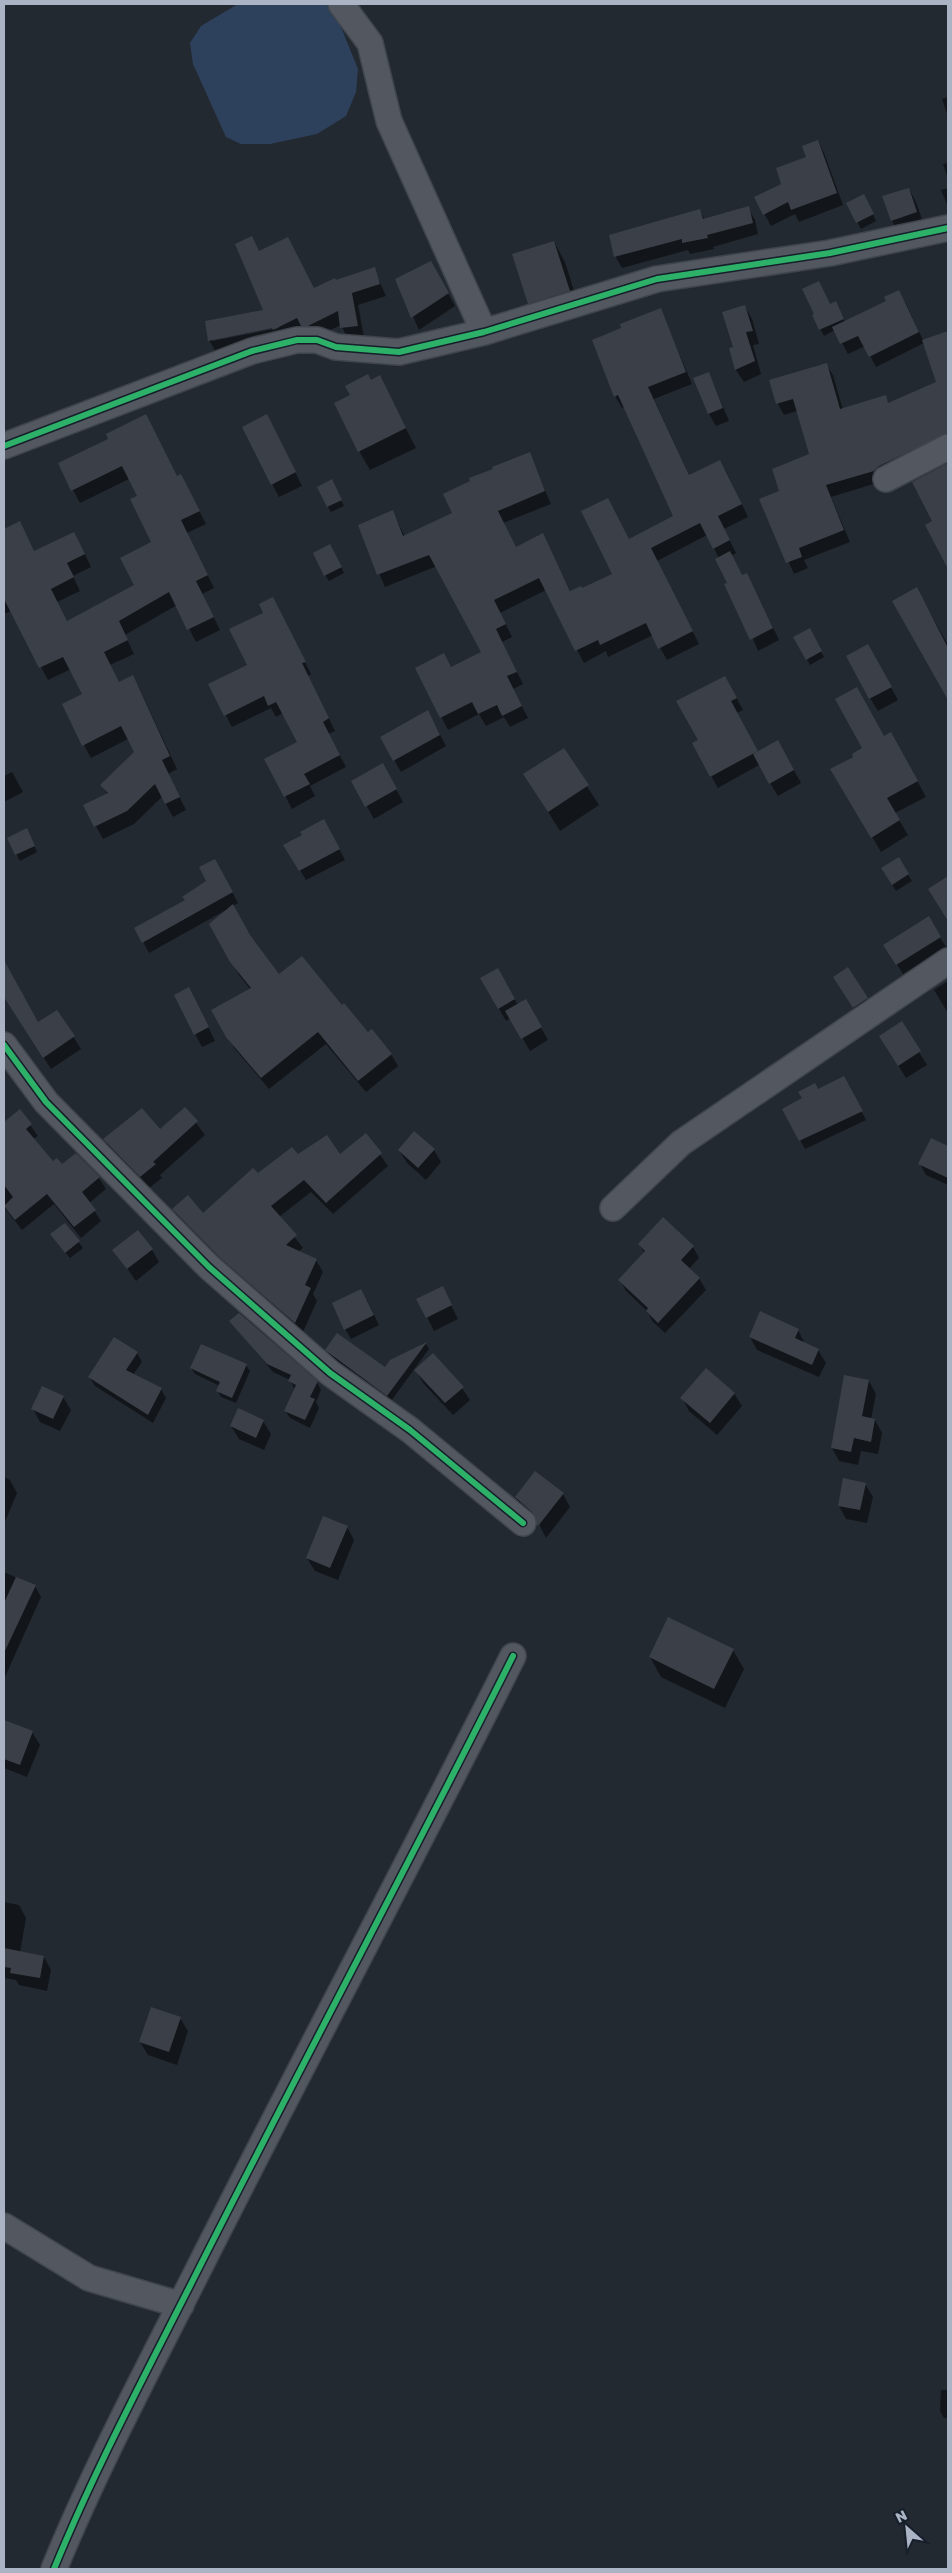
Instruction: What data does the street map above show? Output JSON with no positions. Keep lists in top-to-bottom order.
{
  "north": "top left"
}
